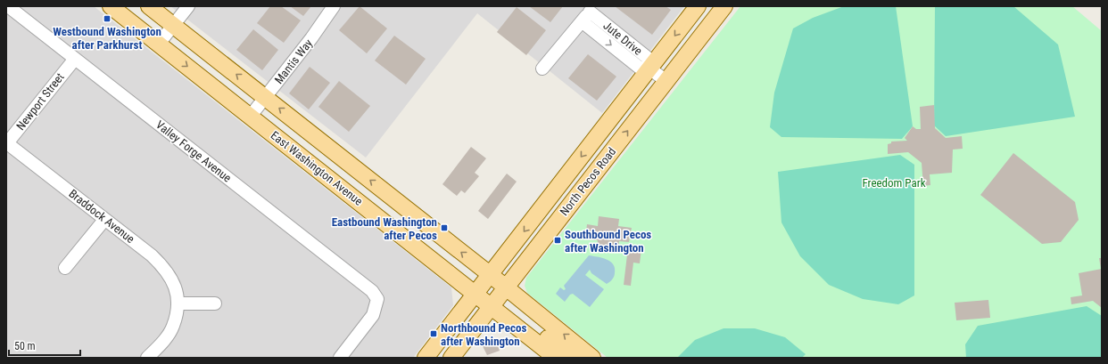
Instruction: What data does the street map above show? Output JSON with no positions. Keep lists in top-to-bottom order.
{
  "streets": {
    "main road": ["East Washington Avenue", "North Pecos Road"],
    "street": [
      "Jute Drive",
      "Mantis Way",
      "Newport Street",
      "Valley Forge Avenue",
      "Braddock Avenue"
    ]
  },
  "crossings": [
    ["Jute Drive", "North Pecos Road"],
    ["Mantis Way", "East Washington Avenue"],
    ["Newport Street", "Valley Forge Avenue"],
    ["Newport Street", "Braddock Avenue"],
    ["East Washington Avenue", "North Pecos Road"]
  ],
  "parks": ["Freedom Park"],
  "places": {
    "transit": [
      "Westbound Washington after Parkhurst",
      "Eastbound Washington after Pecos",
      "Southbound Pecos after Washington",
      "Northbound Pecos after Washington"
    ]
  },
  "scale_bar": "50 m"
}
